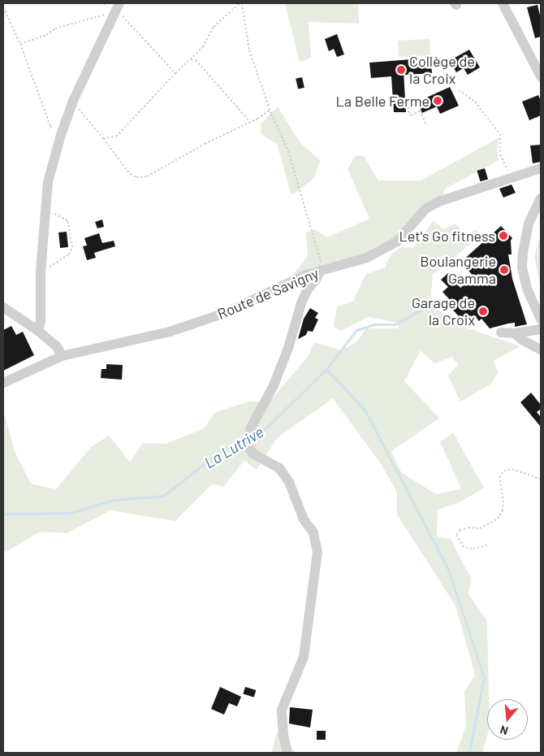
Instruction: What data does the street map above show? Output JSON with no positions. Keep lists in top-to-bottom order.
{
  "streets": {
    "street": ["Route de Savigny"]
  },
  "water": ["La Lutrive"],
  "places": [
    "Collège de la Croix",
    "La Belle Ferme",
    "Let's Go fitness",
    "Boulangerie Gamma",
    "Garage de la Croix"
  ],
  "north": "bottom"
}
